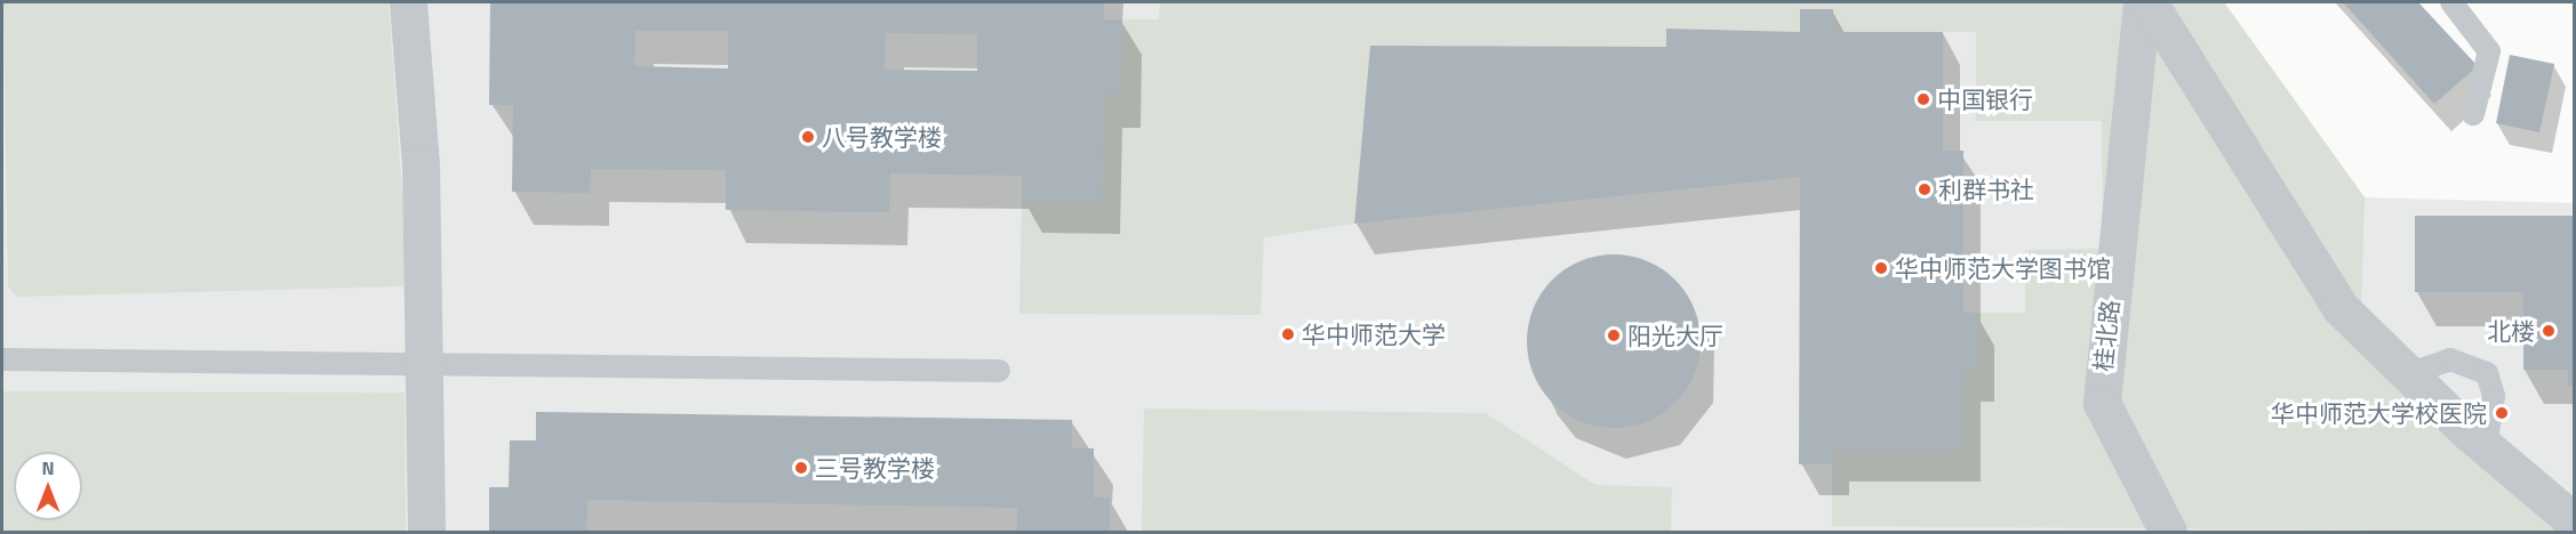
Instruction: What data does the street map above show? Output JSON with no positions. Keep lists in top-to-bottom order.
{
  "streets": {
    "street": ["桂北路"]
  },
  "places": [
    "中国银行",
    "八号教学楼",
    "利群书社",
    "华中师范大学图书馆",
    "北楼",
    "华中师范大学",
    "阳光大厅",
    "华中师范大学校医院",
    "三号教学楼"
  ],
  "north": "top"
}
